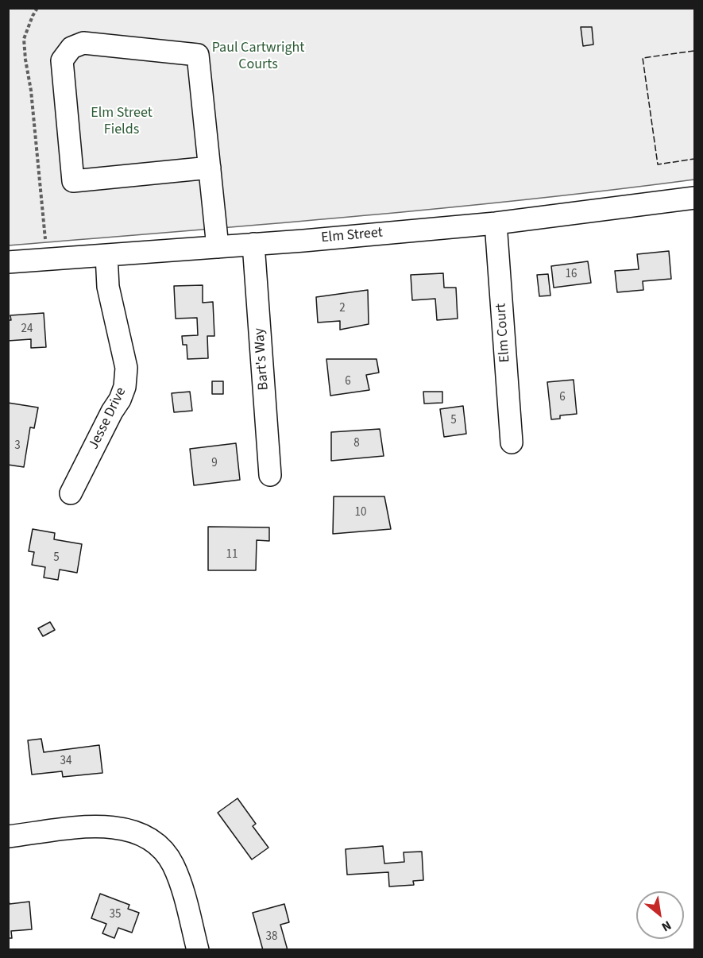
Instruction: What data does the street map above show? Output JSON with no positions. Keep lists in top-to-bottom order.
{
  "streets": {
    "street": [
      "Elm Street",
      "Elm Court",
      "Bart's Way",
      "Jesse Drive"
    ]
  },
  "crossings": [
    ["Elm Street", "Elm Court"],
    ["Elm Street", "Bart's Way"],
    ["Elm Street", "Jesse Drive"]
  ],
  "parks": ["Paul Cartwright Courts", "Elm Street Fields"],
  "house_numbers": [
    "16",
    "2",
    "24",
    "6",
    "6",
    "5",
    "8",
    "3",
    "9",
    "10",
    "11",
    "5",
    "34",
    "35",
    "38"
  ],
  "north": "bottom right"
}
